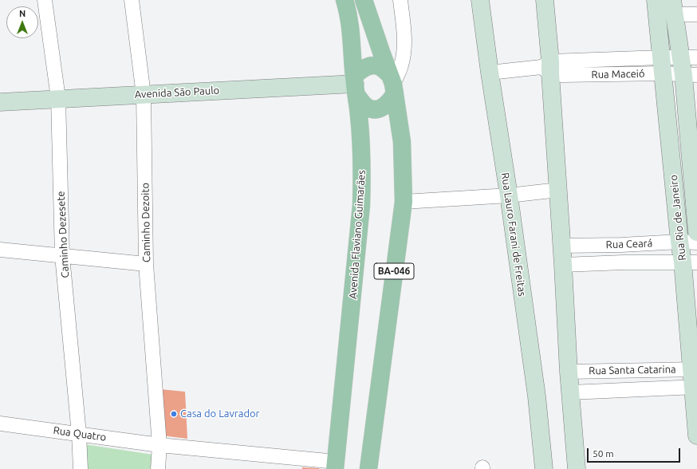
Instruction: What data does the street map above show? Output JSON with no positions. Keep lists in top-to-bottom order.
{
  "streets": {
    "main road": ["Avenida Flaviano Guimarães", "BA-046"],
    "street": [
      "Rua Maceió",
      "Avenida São Paulo",
      "Rua Rio de Janeiro",
      "Caminho Dezoito",
      "Caminho Dezesete",
      "Rua Lauro Farani de Freitas",
      "Rua Ceará",
      "Rua Santa Catarina",
      "Rua Quatro"
    ]
  },
  "crossings": [
    ["Rua Maceió", "Rua Rio de Janeiro"],
    ["Rua Maceió", "Rua Lauro Farani de Freitas"],
    ["Avenida São Paulo", "Caminho Dezoito"],
    ["Avenida São Paulo", "Caminho Dezesete"],
    ["Avenida São Paulo", "Avenida Flaviano Guimarães"],
    ["Avenida São Paulo", "BA-046"],
    ["Rua Rio de Janeiro", "Rua Ceará"],
    ["Rua Rio de Janeiro", "Rua Santa Catarina"],
    ["Caminho Dezoito", "Rua Quatro"],
    ["Caminho Dezesete", "Rua Quatro"],
    ["Avenida Flaviano Guimarães", "BA-046"],
    ["Avenida Flaviano Guimarães", "Rua Quatro"]
  ],
  "places": ["Casa do Lavrador"],
  "scale_bar": "50 m",
  "north": "top"
}
